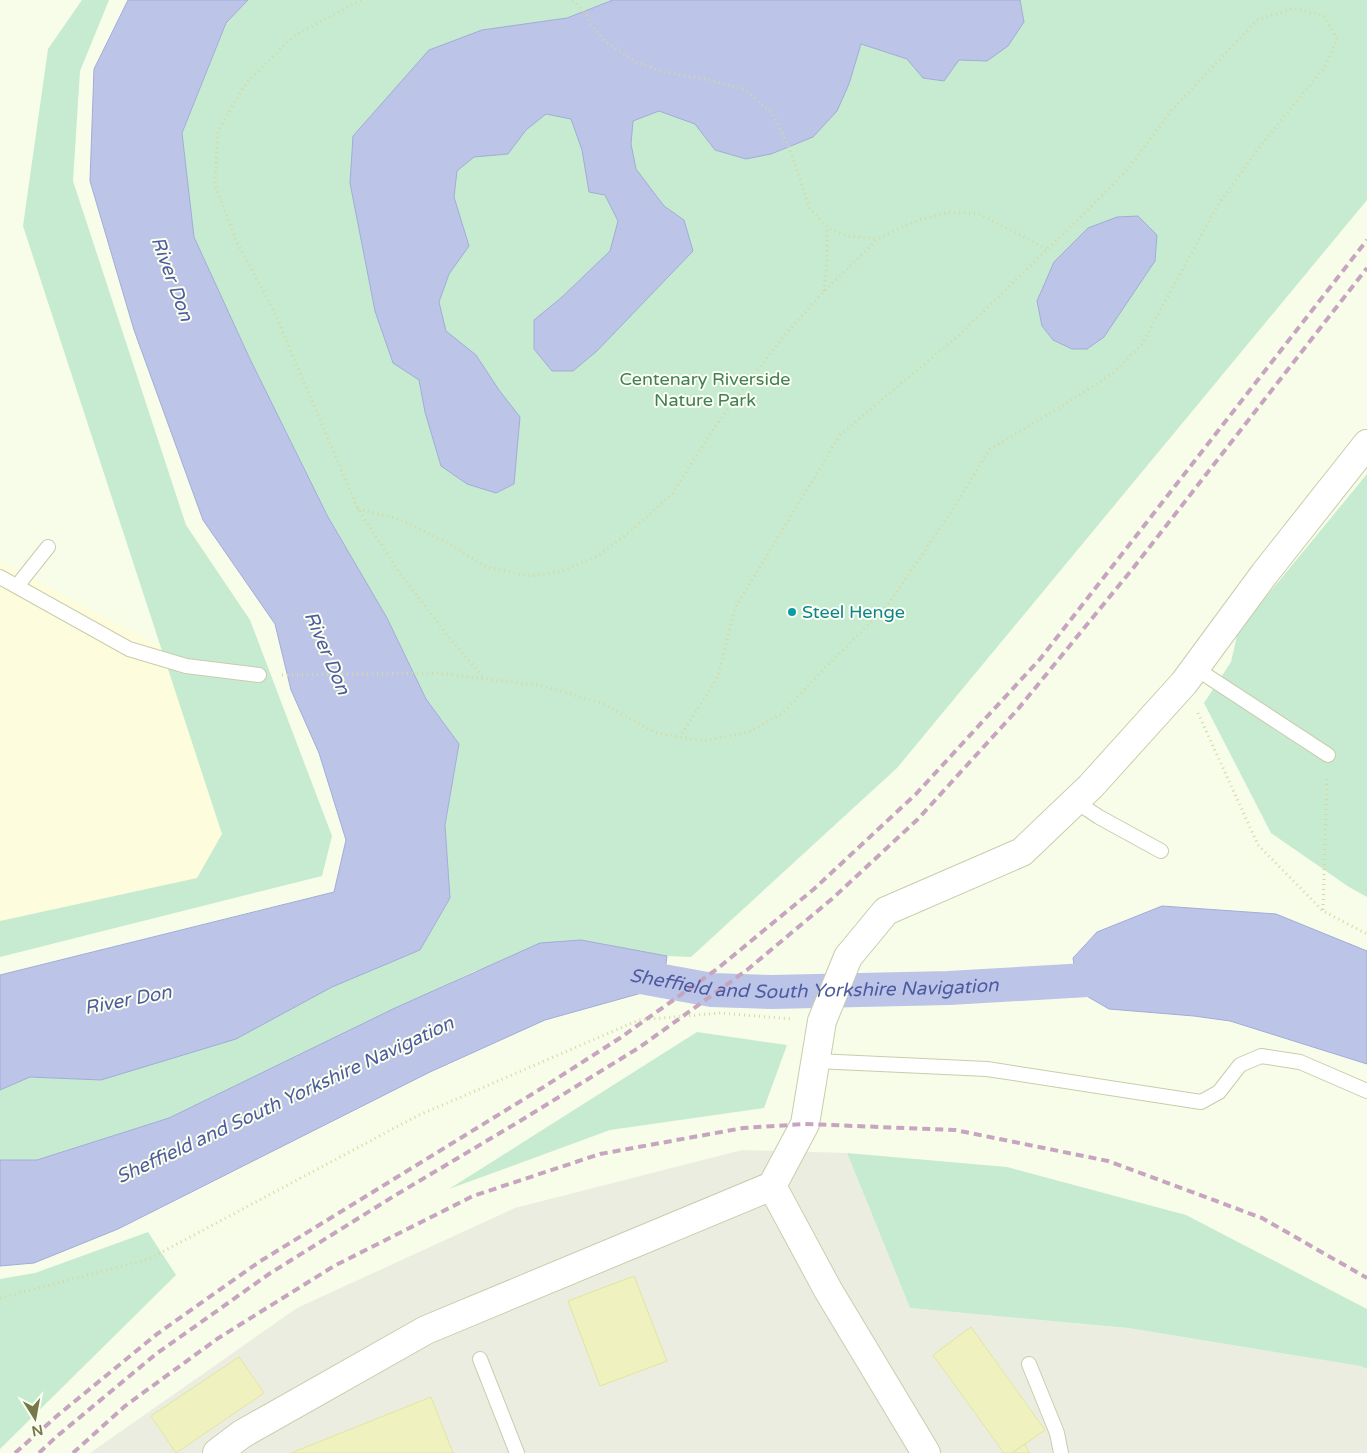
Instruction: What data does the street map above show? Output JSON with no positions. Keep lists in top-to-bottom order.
{
  "water": ["River Don", "Sheffield and South Yorkshire Navigation"],
  "parks": ["Centenary Riverside Nature Park"],
  "places": ["Steel Henge"],
  "north": "bottom"
}
